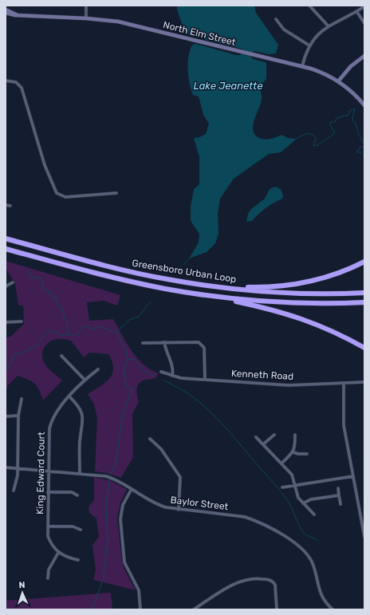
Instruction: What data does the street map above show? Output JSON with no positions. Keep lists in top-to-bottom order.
{
  "streets": {
    "highway": ["Greensboro Urban Loop"],
    "main road": ["North Elm Street"],
    "street": ["Kenneth Road", "King Edward Court", "Baylor Street"]
  },
  "crossings": [
    ["King Edward Court", "Baylor Street"]
  ],
  "water": ["Lake Jeanette"],
  "north": "top"
}
